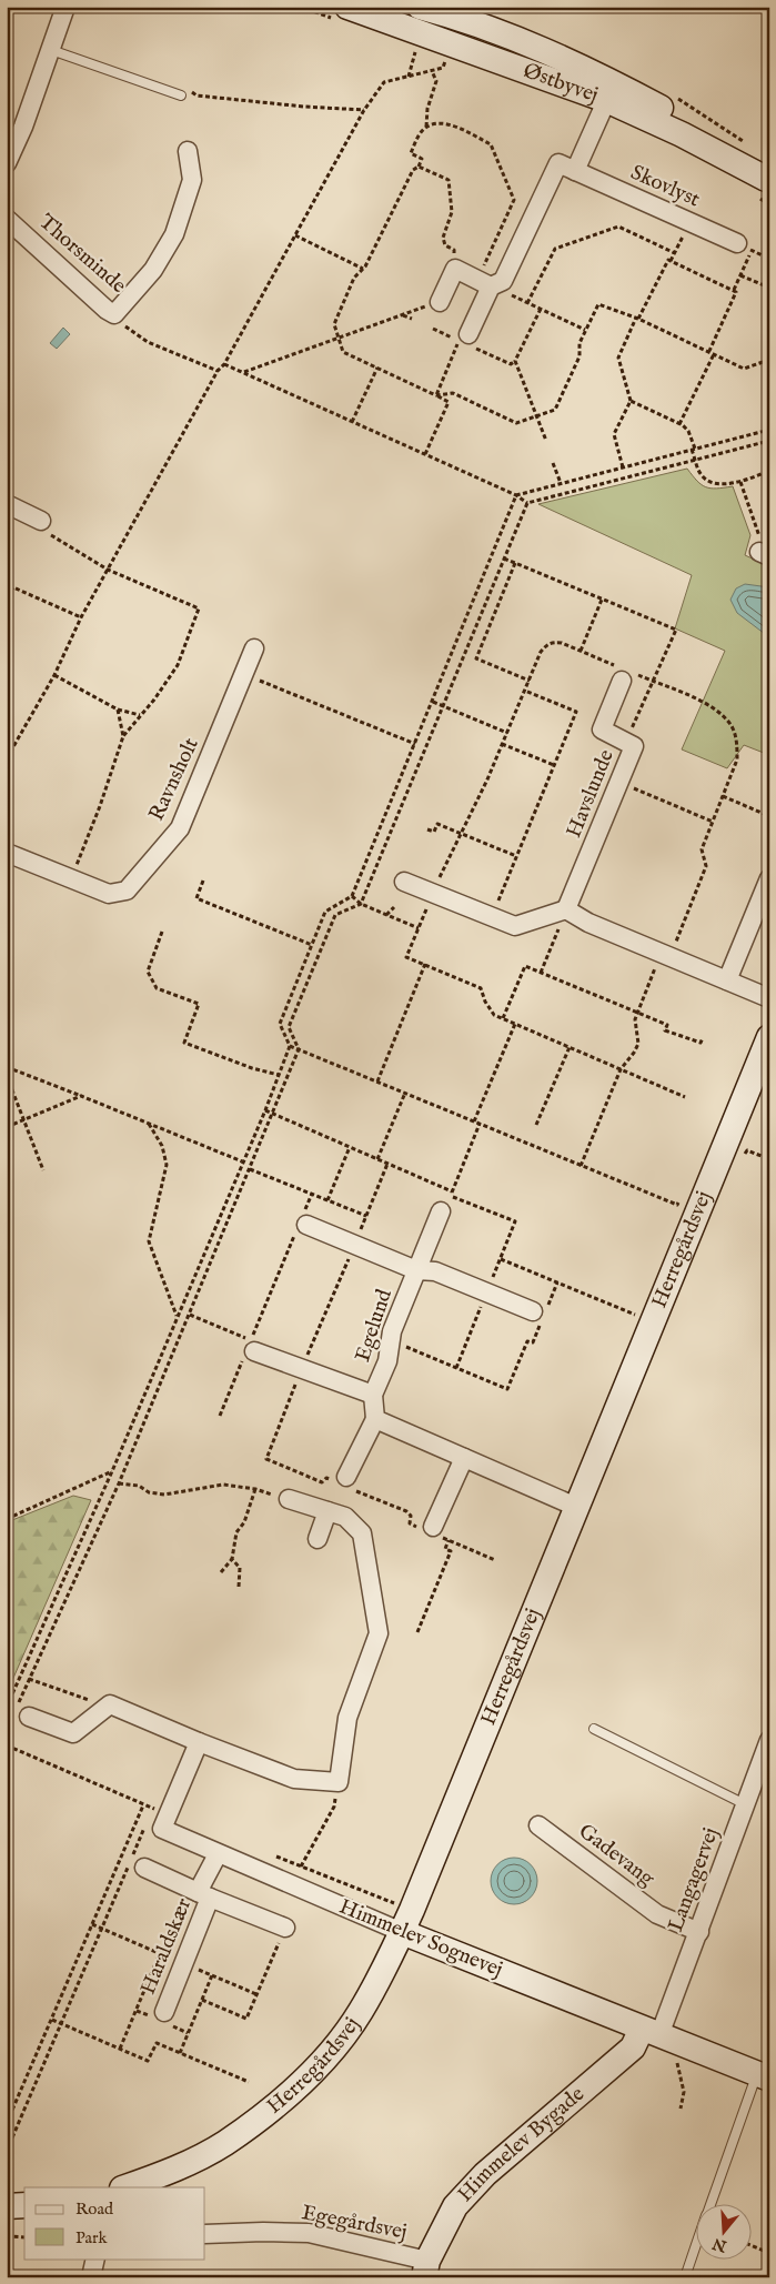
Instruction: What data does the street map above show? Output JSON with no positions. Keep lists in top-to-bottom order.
{
  "streets": {
    "street": [
      "Østbyvej",
      "Skovlyst",
      "Thorsminde",
      "Ravnsholt",
      "Havslunde",
      "Herregårdsvej",
      "Egelund",
      "Gadevang",
      "Langagervej",
      "Himmelev Sognevej",
      "Haraldskær",
      "Himmelev Bygade",
      "Egegårdsvej"
    ]
  },
  "crossings": [
    ["Herregårdsvej", "Himmelev Sognevej"],
    ["Gadevang", "Langagervej"],
    ["Langagervej", "Himmelev Sognevej"],
    ["Langagervej", "Himmelev Bygade"],
    ["Himmelev Sognevej", "Haraldskær"],
    ["Himmelev Sognevej", "Himmelev Bygade"],
    ["Himmelev Bygade", "Egegårdsvej"]
  ],
  "legend": ["Road", "Park"],
  "north": "bottom"
}
